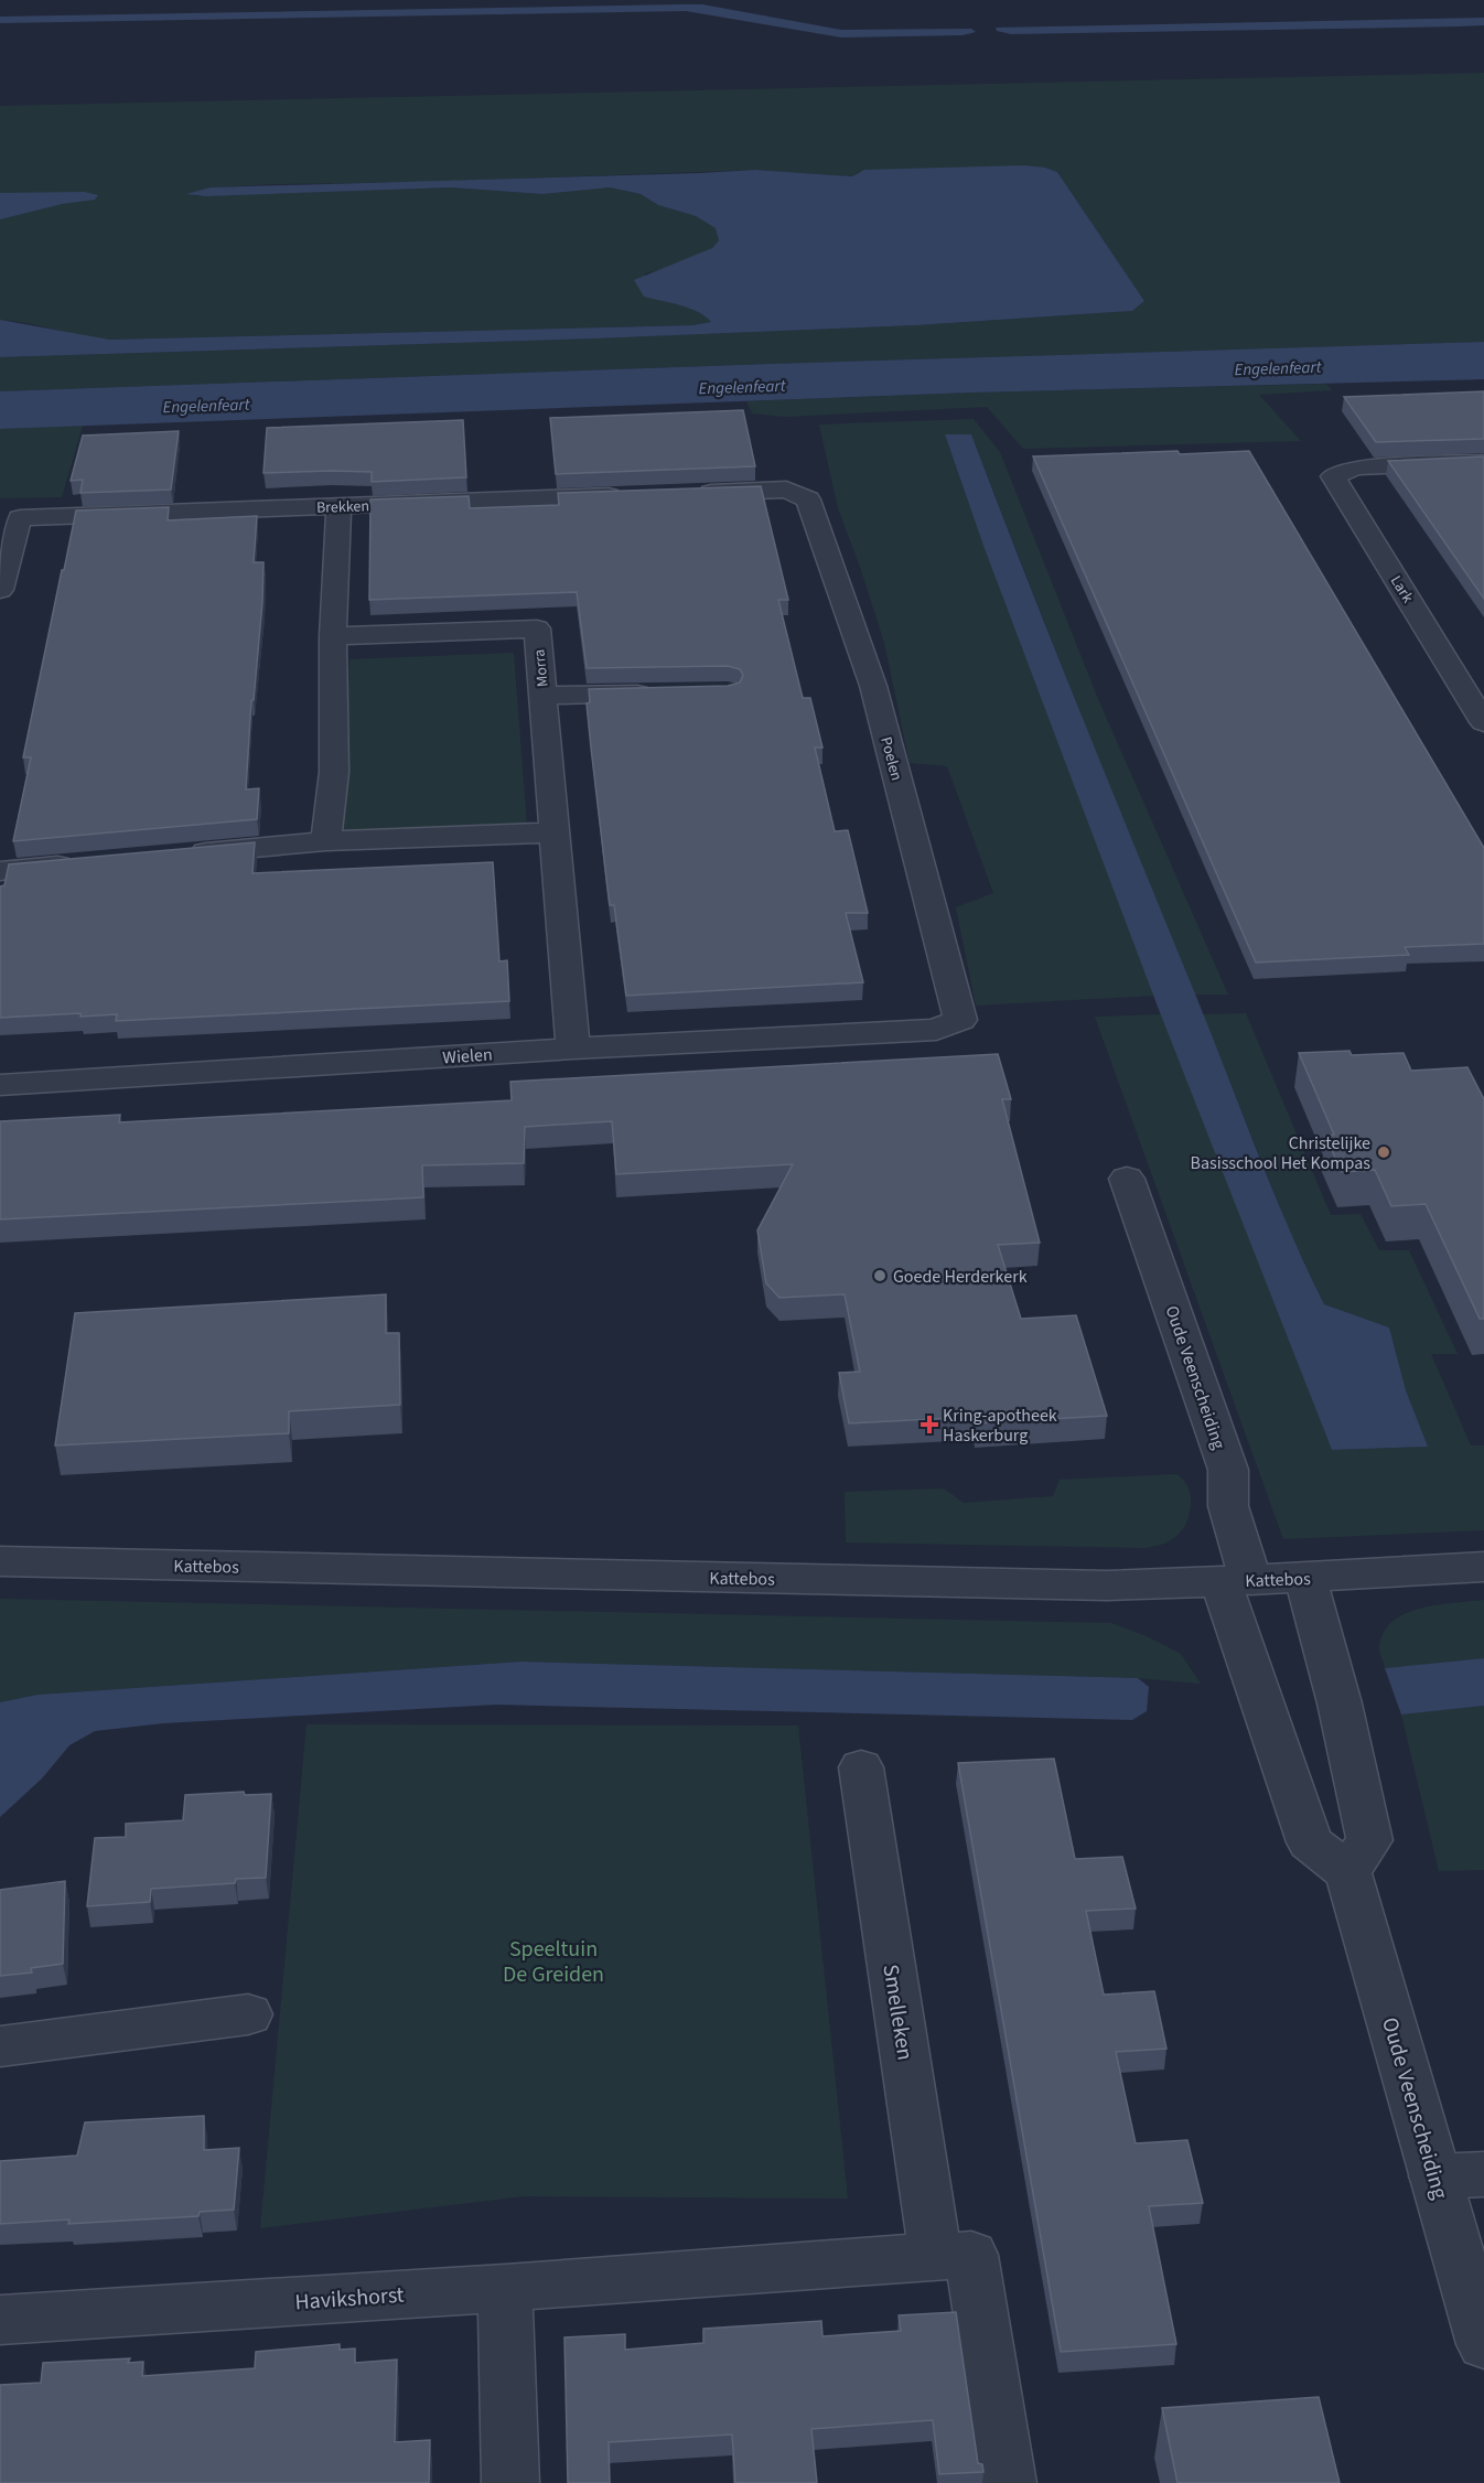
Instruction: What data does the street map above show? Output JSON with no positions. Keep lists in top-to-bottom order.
{
  "streets": {
    "street": [
      "Brekken",
      "Lark",
      "Morra",
      "Poelen",
      "Wielen",
      "Oude Veenscheiding",
      "Kattebos",
      "Smelleken",
      "Havikshorst"
    ]
  },
  "crossings": [
    ["Morra", "Wielen"],
    ["Poelen", "Wielen"],
    ["Oude Veenscheiding", "Kattebos"]
  ],
  "water": ["Engelenfeart"],
  "parks": ["Speeltuin De Greiden"],
  "places": {
    "other": ["Christelijke Basisschool Het Kompas", "Goede Herderkerk"],
    "health": ["Kring-apotheek Haskerburg"]
  }
}
